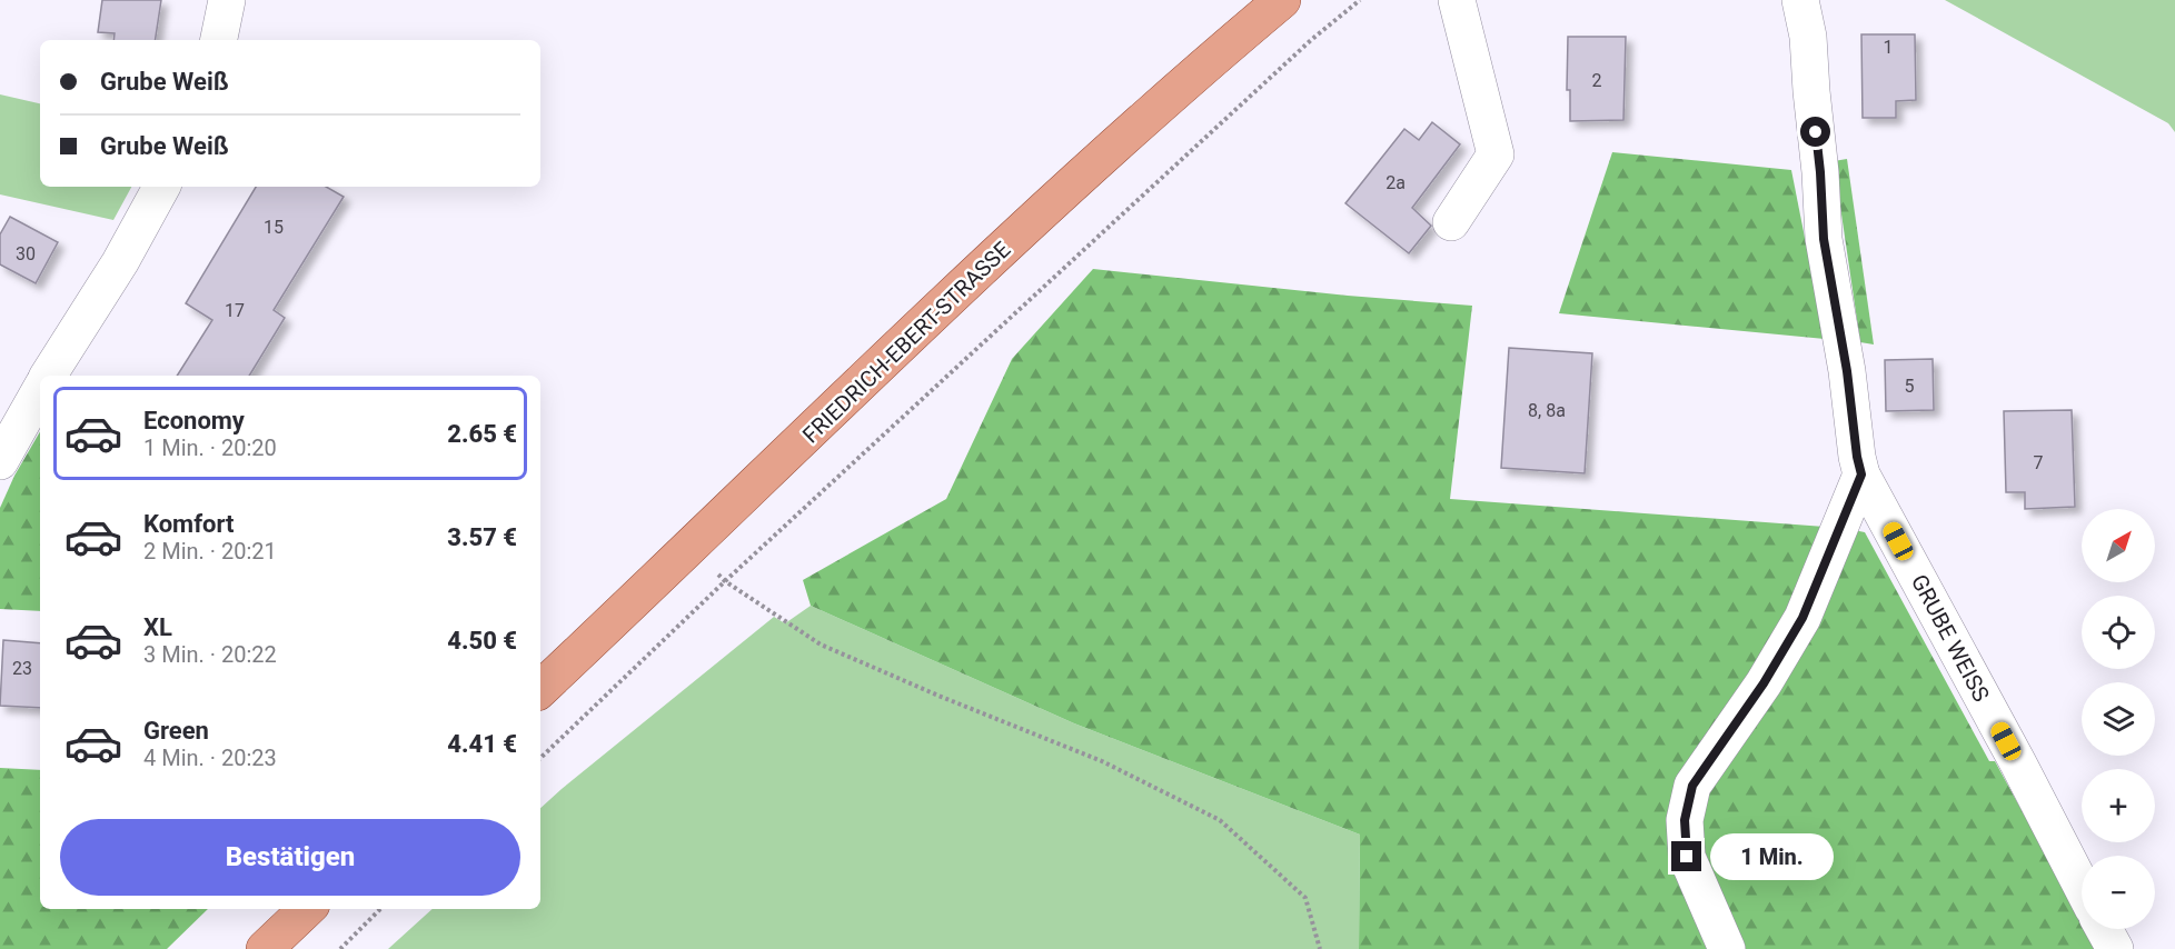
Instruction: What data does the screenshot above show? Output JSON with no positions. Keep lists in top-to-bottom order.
{
  "streets": {
    "main road": ["FRIEDRICH-EBERT-STRASSE"],
    "street": ["GRUBE WEISS"]
  },
  "house_numbers": [
    "1",
    "2",
    "2a",
    "15",
    "30",
    "17",
    "5",
    "8, 8a",
    "7",
    "23"
  ],
  "north": "top right",
  "page": {
    "banner": ["Grube Weiß", "Grube Weiß"],
    "list": [
      {
        "name": "Economy",
        "note": "1 Min. · 20:20",
        "value": "2.65 €"
      },
      {
        "name": "Komfort",
        "note": "2 Min. · 20:21",
        "value": "3.57 €"
      },
      {
        "name": "XL",
        "note": "3 Min. · 20:22",
        "value": "4.50 €"
      },
      {
        "name": "Green",
        "note": "4 Min. · 20:23",
        "value": "4.41 €"
      }
    ],
    "map_buttons": ["+", "−"],
    "buttons": "Bestätigen",
    "bubble": "1 Min."
  }
}
